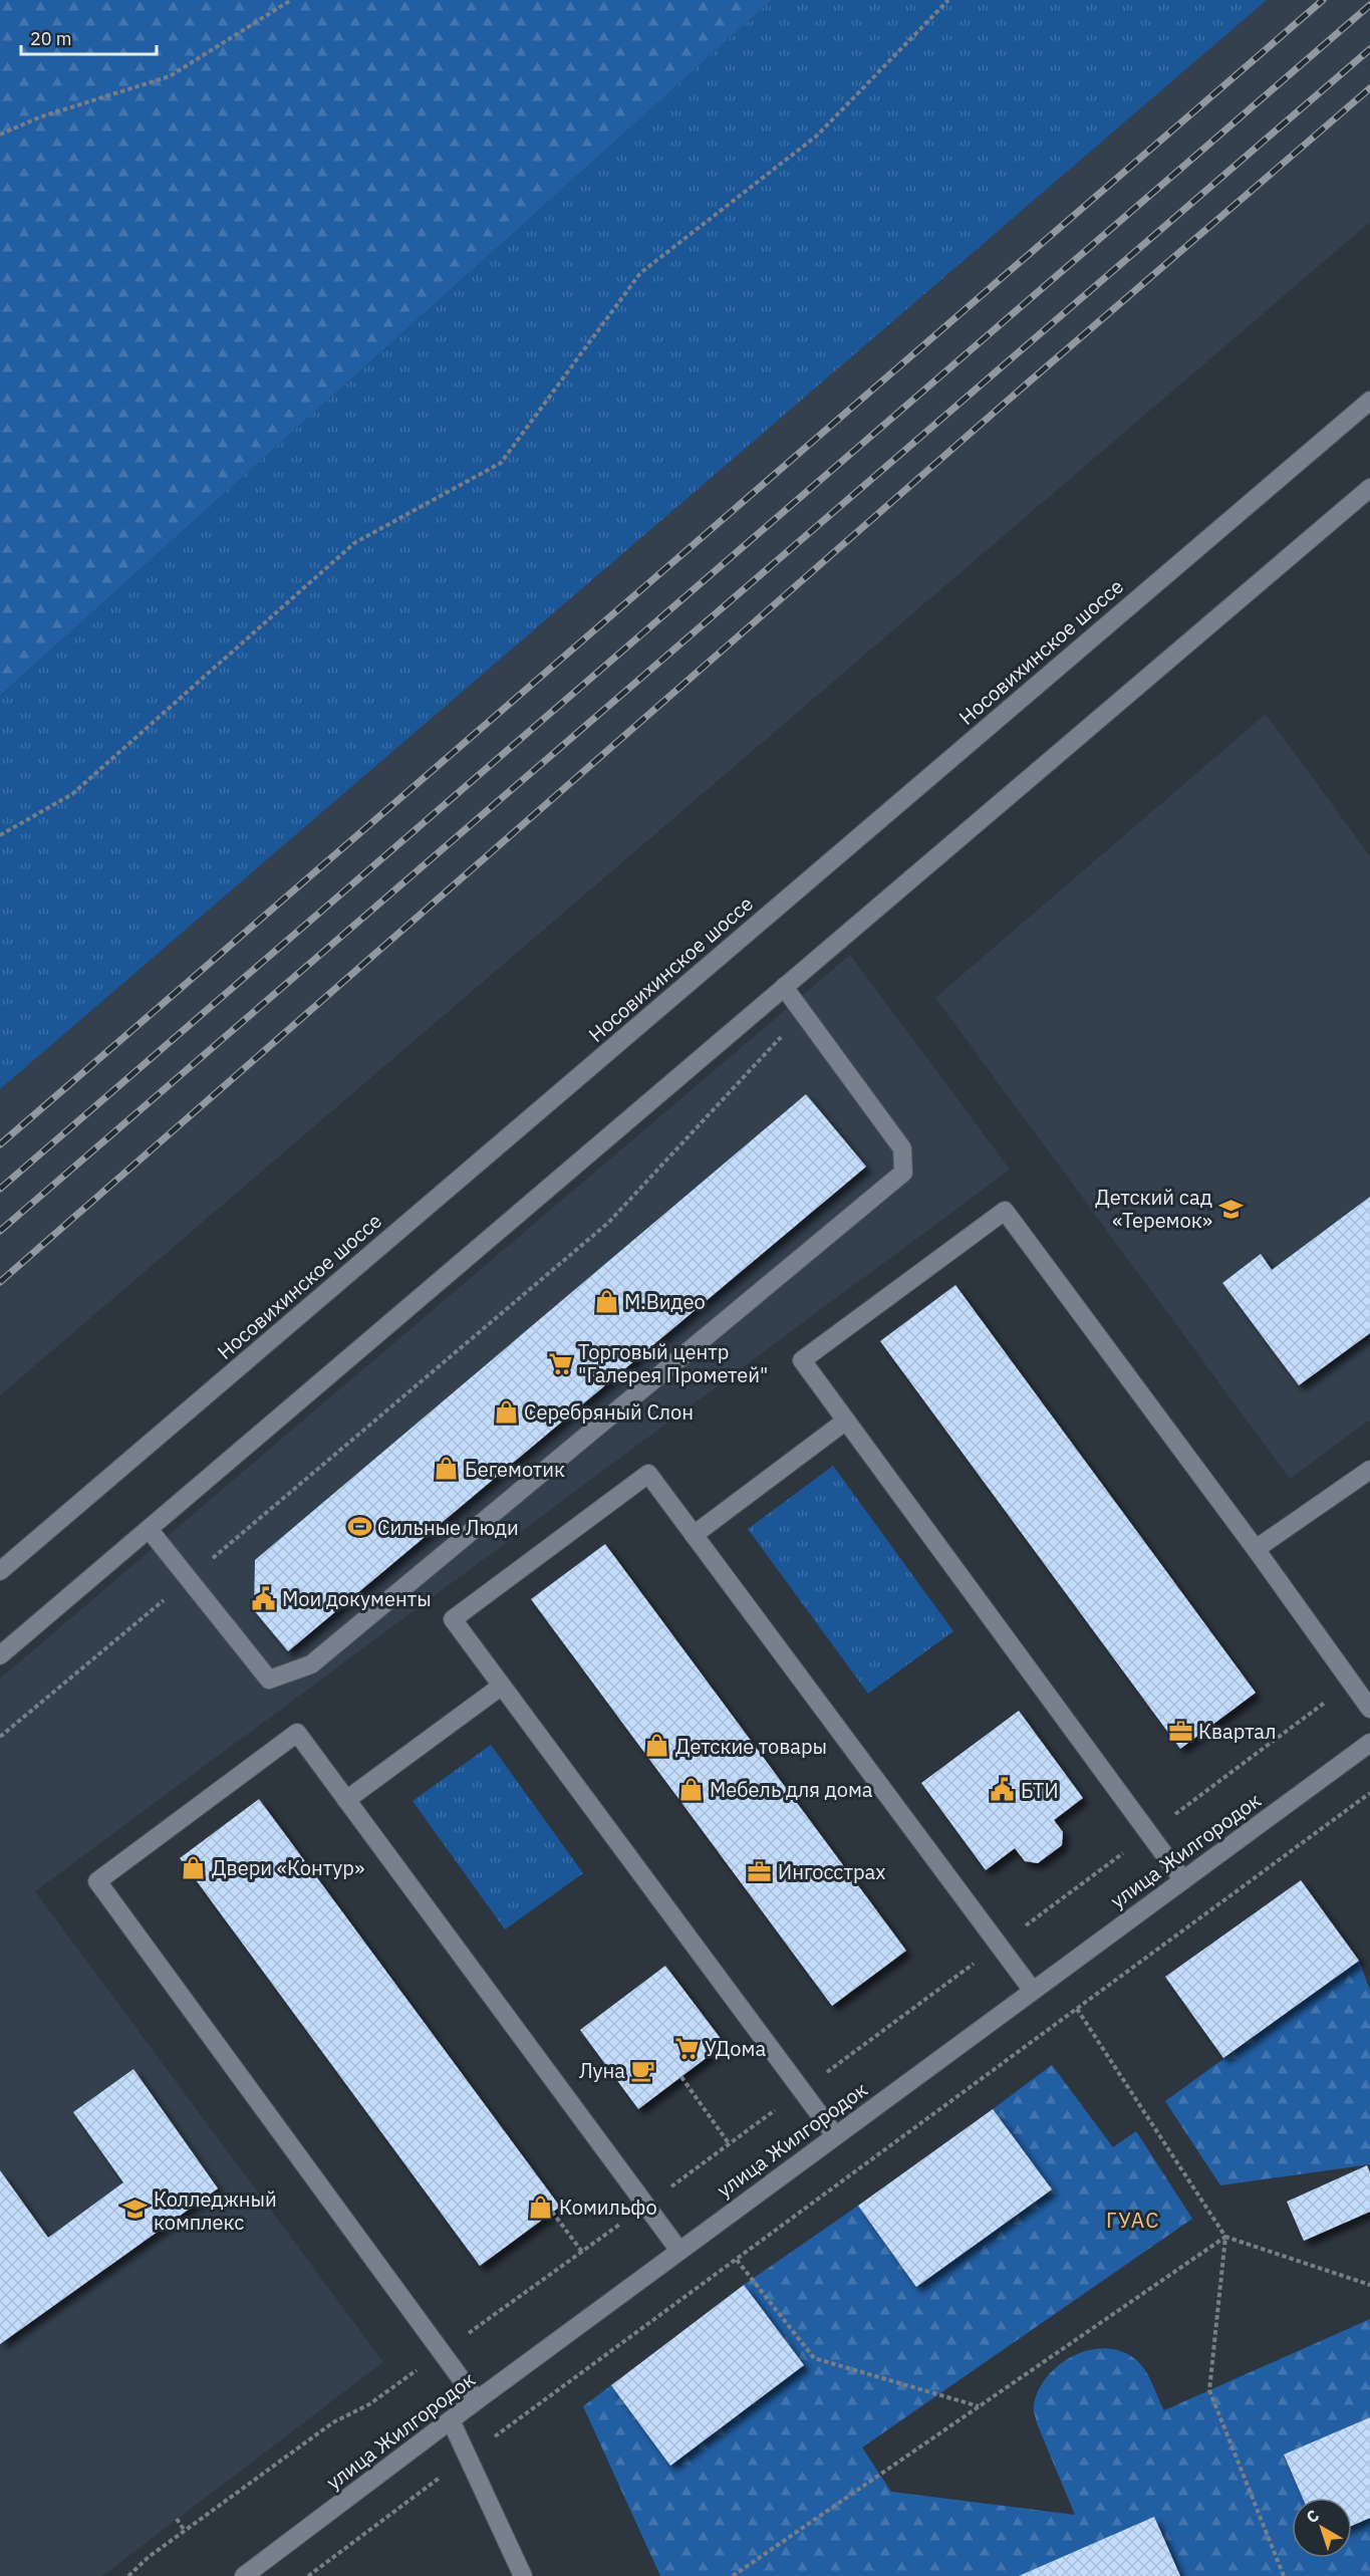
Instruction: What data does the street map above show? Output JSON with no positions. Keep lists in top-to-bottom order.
{
  "streets": {
    "main road": ["Носовихинское шоссе", "улица Жилгородок"]
  },
  "districts": ["ГУАС"],
  "places": {
    "school or university": ["Детский сад «Теремок»", "Колледжный комплекс"],
    "shop": [
      "М.Видео",
      "Серебряный Слон",
      "Бегемотик",
      "Детские товары",
      "Мебель для дома",
      "Двери «Контур»",
      "Комильфо"
    ],
    "supermarket": ["Торговый центр \"Галерея Прометей\"", "УДома"],
    "sports": ["Сильные Люди"],
    "public building": ["Мои документы", "БТИ"],
    "office": ["Квартал", "Ингосстрах"],
    "cafe": ["Луна"]
  },
  "scale_bar": "20 m",
  "north": "top left"
}
